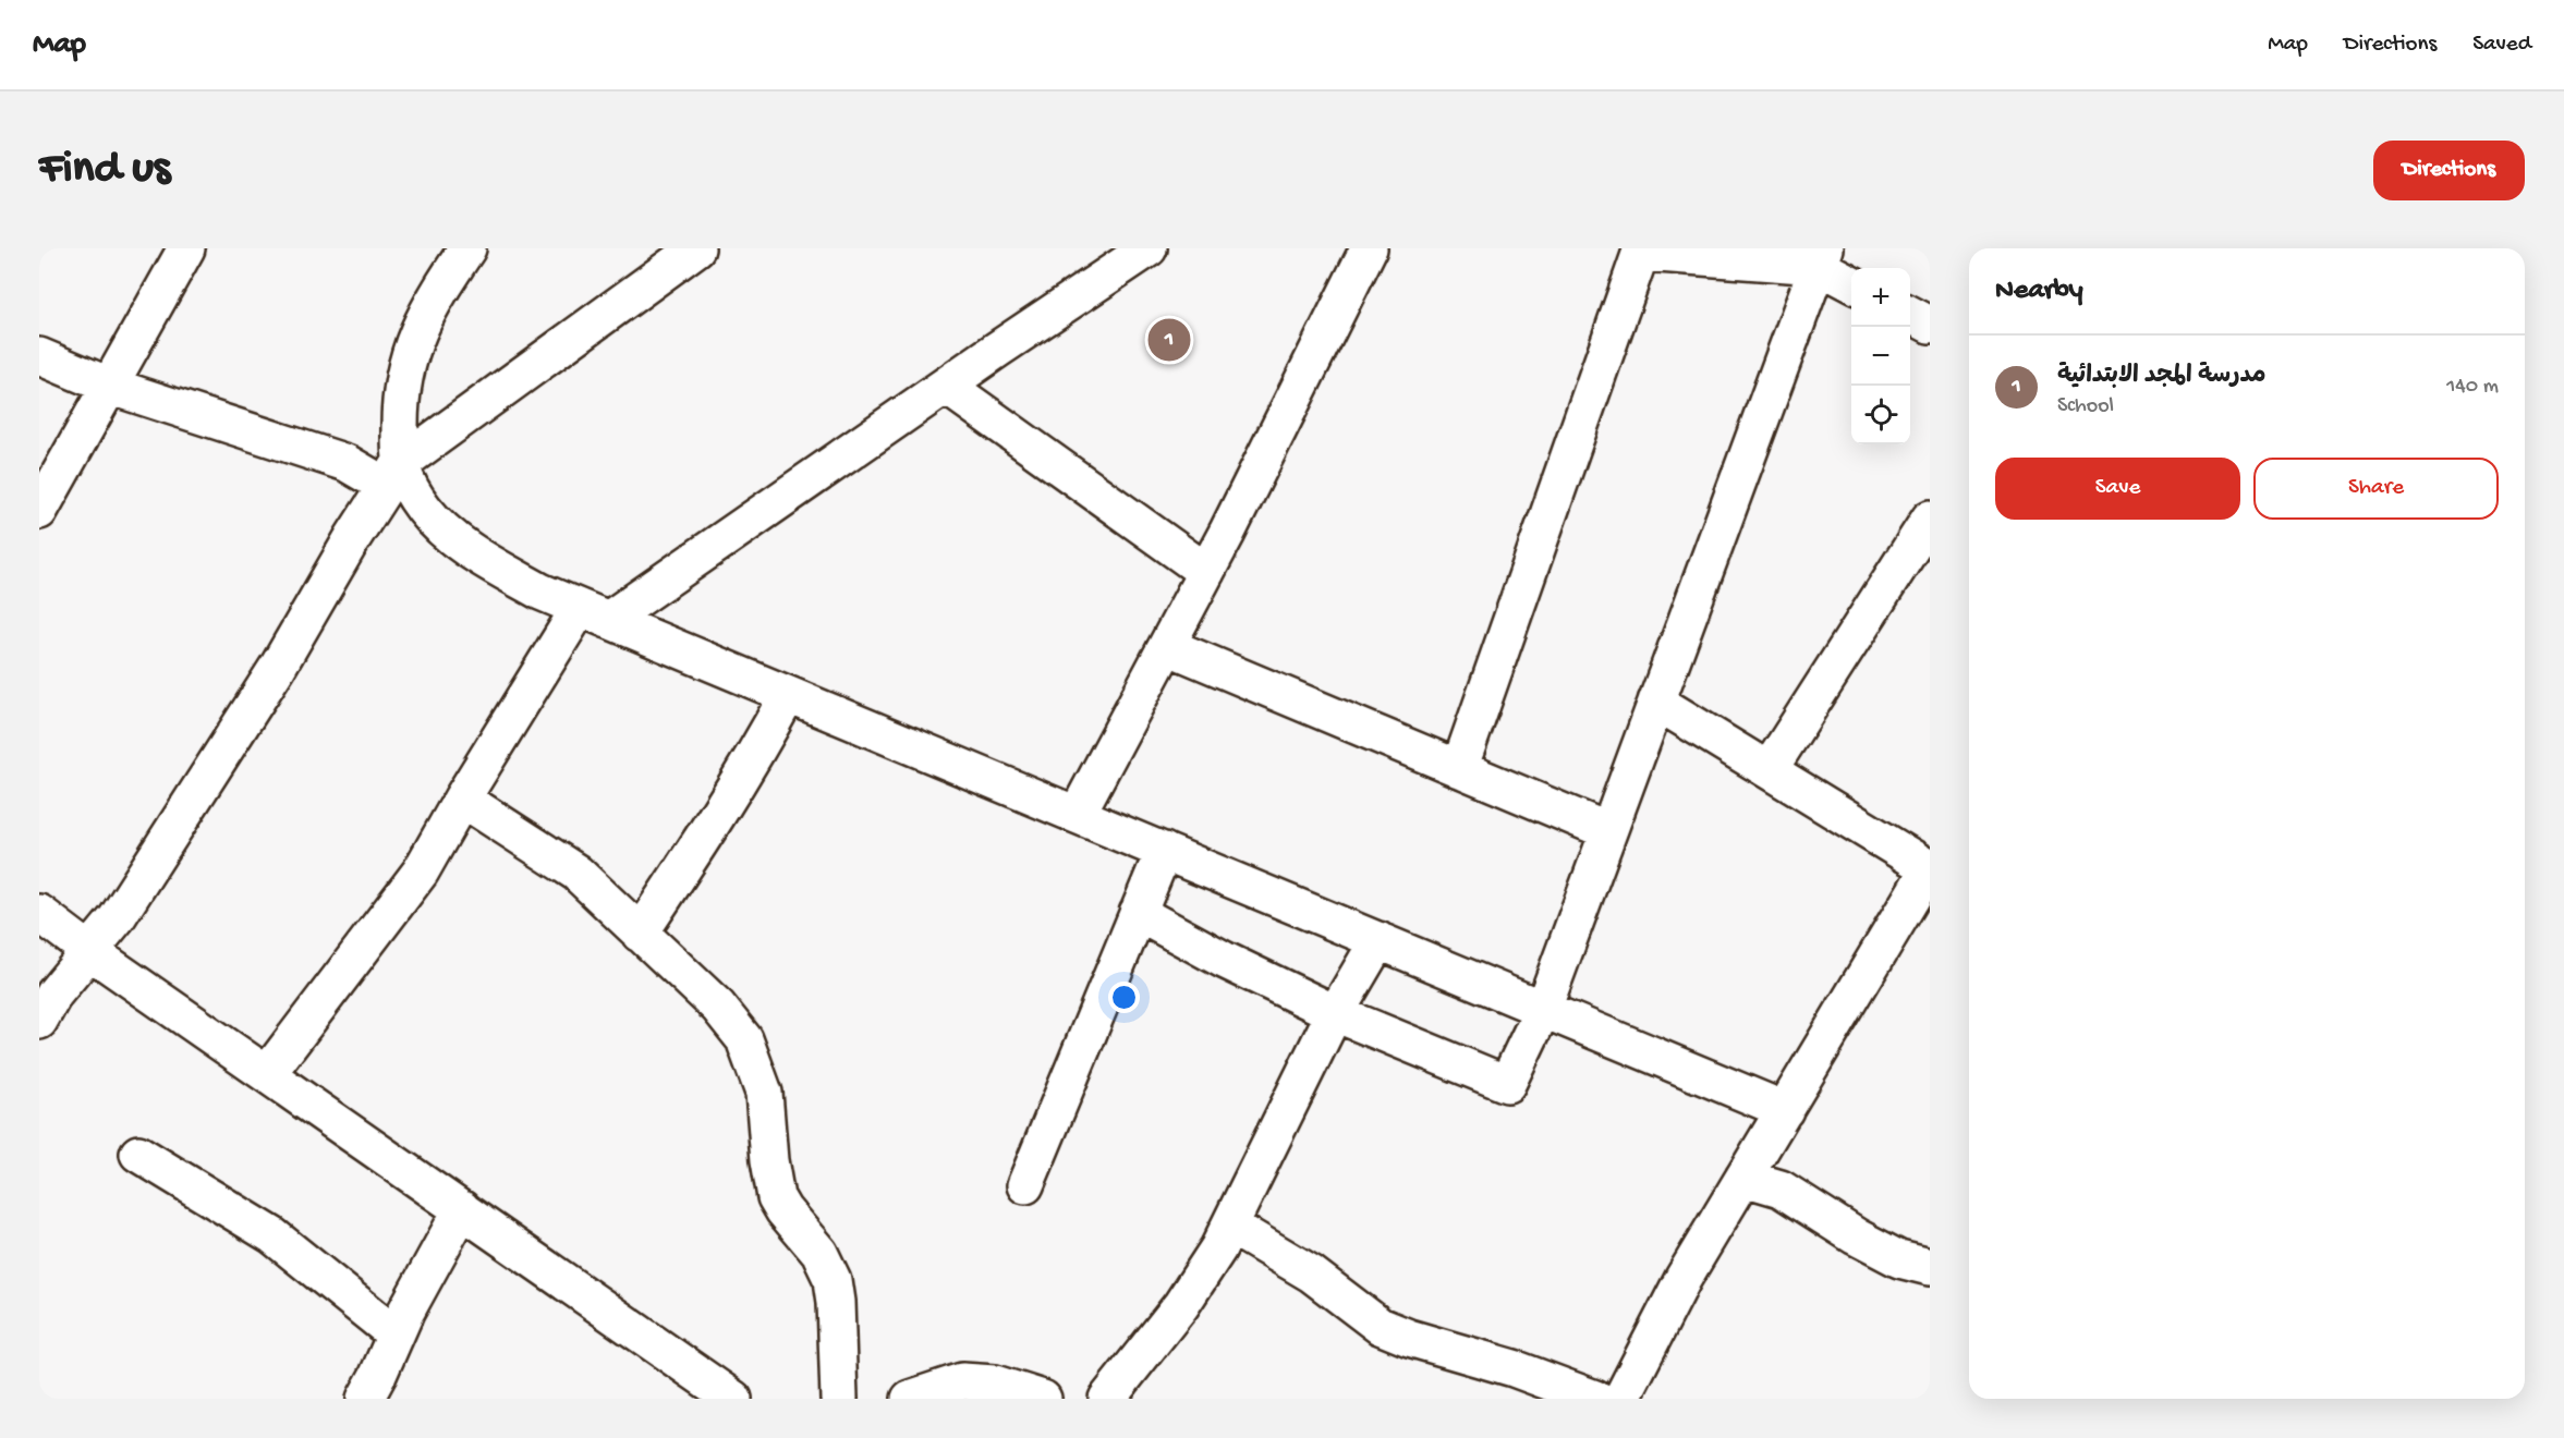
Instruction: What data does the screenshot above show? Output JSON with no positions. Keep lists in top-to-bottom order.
{
  "page": {
    "header": "Map",
    "nav": ["Map", "Directions", "Saved"],
    "buttons": [
      "Directions",
      ["Save", "Share"]
    ],
    "title": "Find us",
    "heading": "Nearby",
    "map_buttons": ["+", "−"],
    "pins": "1",
    "list": [
      {
        "mark": "1",
        "name": "مدرسة المجد الابتدائية",
        "note": "School",
        "value": "140 m"
      }
    ]
  }
}
